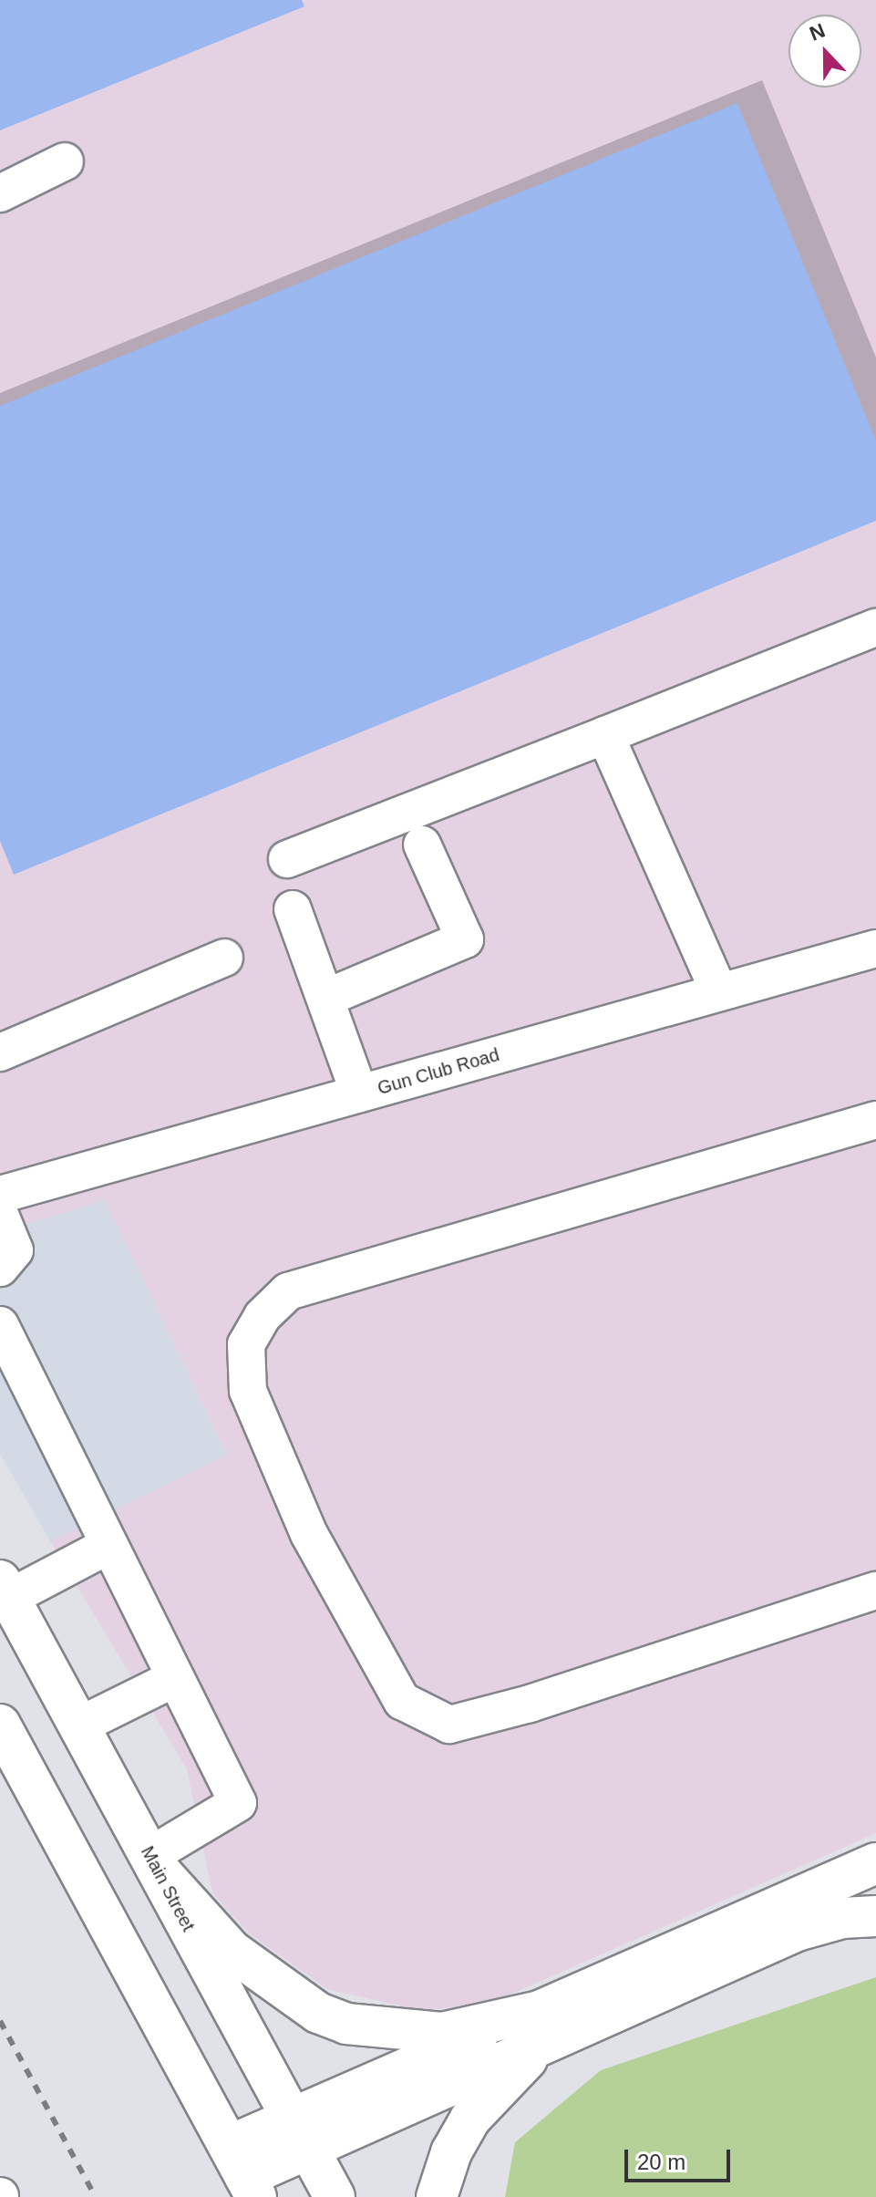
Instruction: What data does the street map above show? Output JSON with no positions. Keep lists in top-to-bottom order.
{
  "streets": {
    "main road": ["Main Street"],
    "street": ["Gun Club Road"]
  },
  "scale_bar": "20 m",
  "north": "top"
}
